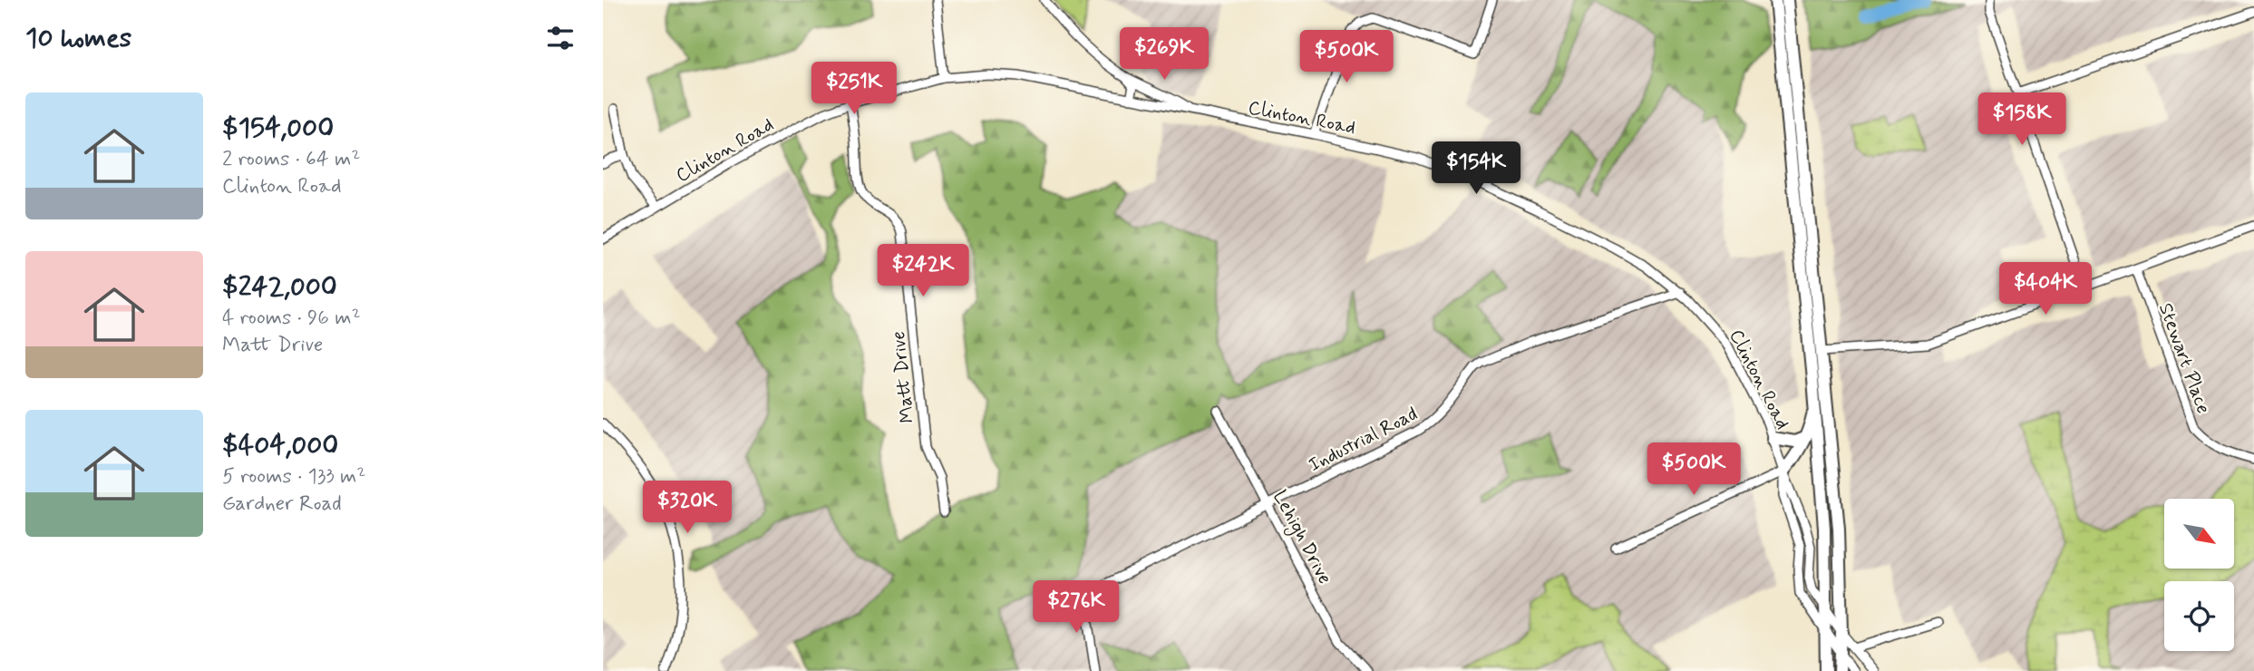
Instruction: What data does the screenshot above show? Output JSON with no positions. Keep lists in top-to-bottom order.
{
  "streets": {
    "street": [
      "Clinton Road",
      "Stewart Place",
      "Matt Drive",
      "Industrial Road",
      "Lehigh Drive"
    ]
  },
  "crossings": [
    ["Clinton Road", "Matt Drive"],
    ["Clinton Road", "Industrial Road"],
    ["Industrial Road", "Lehigh Drive"]
  ],
  "north": "bottom right",
  "page": {
    "heading": "10 homes",
    "price": [
      "$269K",
      "$500K",
      "$251K",
      "$158K",
      "$154K",
      "$242K",
      "$404K",
      "$500K",
      "$320K",
      "$276K"
    ],
    "list": [
      {
        "name": "$154,000",
        "note": "2 rooms · 64 m² · Clinton Road"
      },
      {
        "name": "$242,000",
        "note": "4 rooms · 96 m² · Matt Drive"
      },
      {
        "name": "$404,000",
        "note": "5 rooms · 133 m² · Gardner Road"
      }
    ]
  }
}
